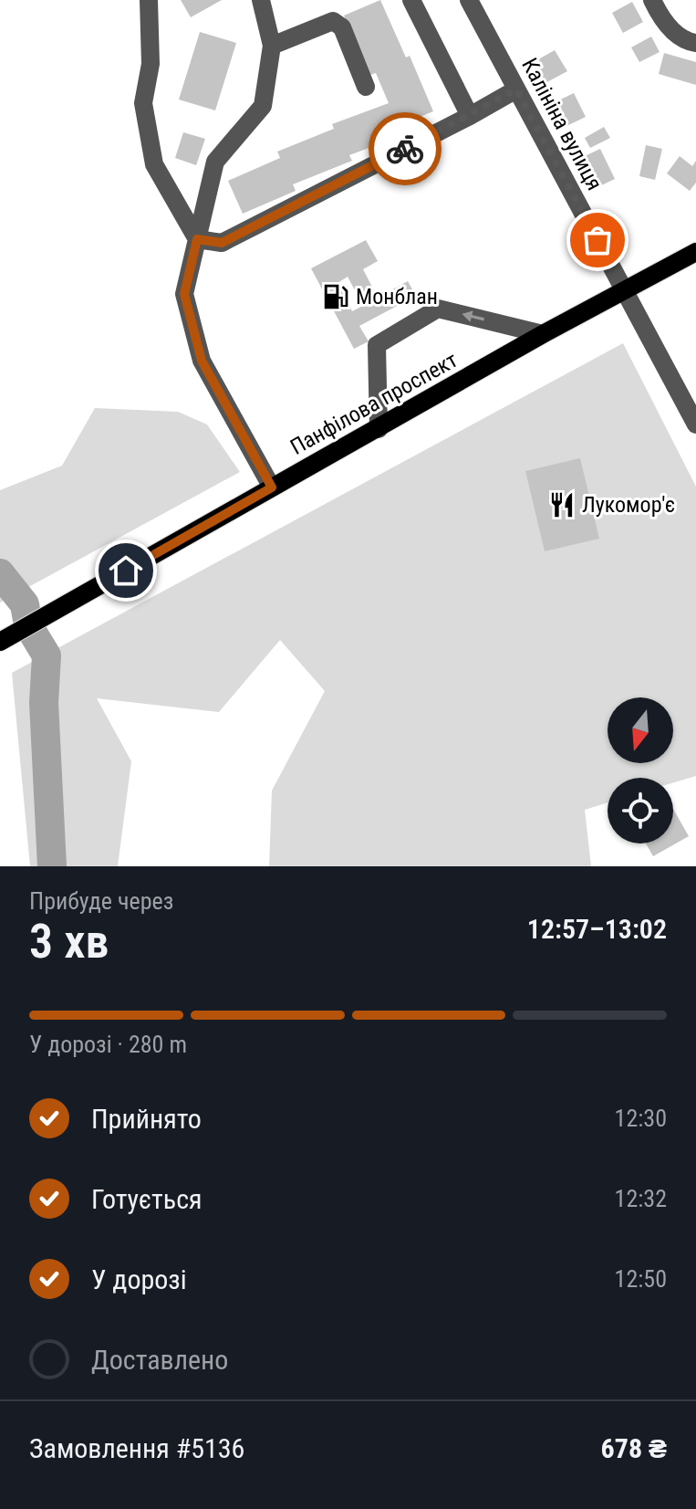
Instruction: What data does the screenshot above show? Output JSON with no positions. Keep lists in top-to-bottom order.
{
  "streets": {
    "main road": ["Панфілова проспект"],
    "street": ["Калініна вулиця"]
  },
  "crossings": [
    ["Калініна вулиця", "Панфілова проспект"]
  ],
  "places": {
    "fuel station": ["Монблан"],
    "restaurant": ["Лукомор'є"]
  },
  "north": "bottom",
  "page": {
    "heading": ["3 хв", "Прибуде через", "12:57–13:02"],
    "panel": ["Замовлення #5136", "678 ₴"],
    "bar": "У дорозі · 280 m",
    "list": [
      ["Прийнято", "12:30"],
      ["Готується", "12:32"],
      ["У дорозі", "12:50"],
      "Доставлено"
    ]
  }
}
